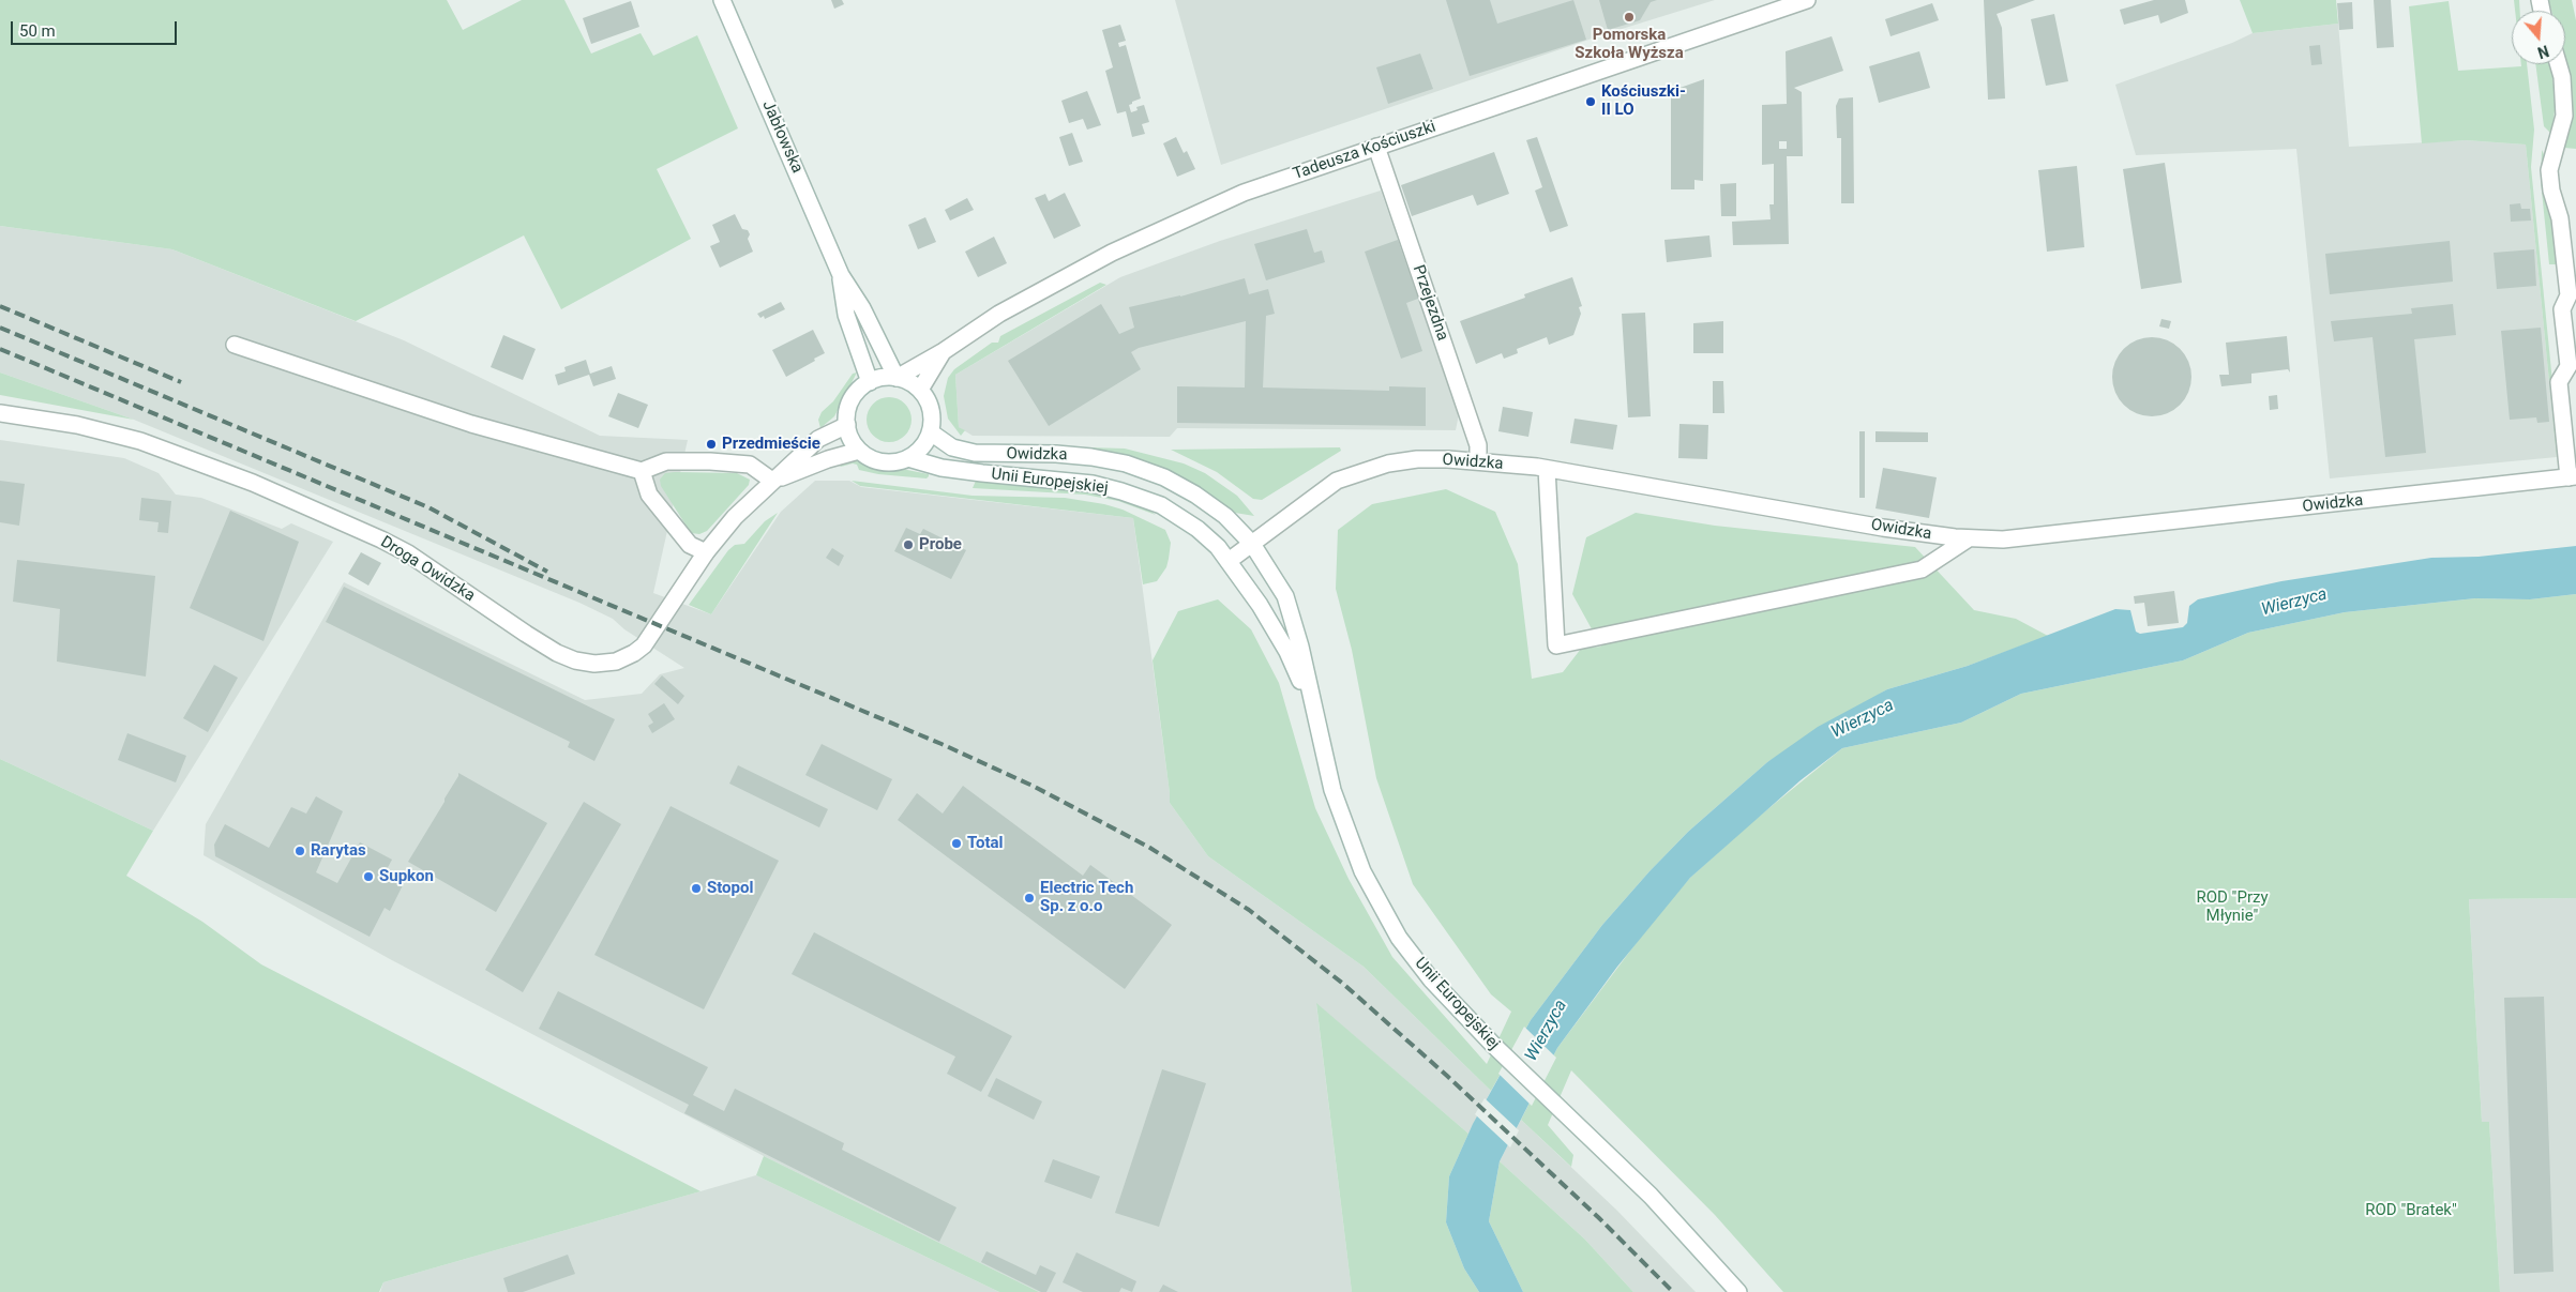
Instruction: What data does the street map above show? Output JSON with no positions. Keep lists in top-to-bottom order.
{
  "streets": {
    "street": [
      "Jabłowska",
      "Tadeusza Kościuszki",
      "Przejezdna",
      "Owidzka",
      "Unii Europejskiej",
      "Droga Owidzka"
    ]
  },
  "crossings": [
    ["Jabłowska", "Tadeusza Kościuszki"],
    ["Jabłowska", "Owidzka"],
    ["Jabłowska", "Unii Europejskiej"],
    ["Jabłowska", "Droga Owidzka"],
    ["Tadeusza Kościuszki", "Przejezdna"],
    ["Tadeusza Kościuszki", "Owidzka"],
    ["Tadeusza Kościuszki", "Unii Europejskiej"],
    ["Tadeusza Kościuszki", "Droga Owidzka"],
    ["Przejezdna", "Owidzka"],
    ["Owidzka", "Unii Europejskiej"],
    ["Owidzka", "Droga Owidzka"],
    ["Unii Europejskiej", "Droga Owidzka"]
  ],
  "water": ["Wierzyca"],
  "parks": ["ROD \"Przy Młynie\"", "ROD \"Bratek\""],
  "places": [
    "Pomorska Szkoła Wyższa",
    "Kościuszki- II LO",
    "Przedmieście",
    "Probe",
    "Total",
    "Rarytas",
    "Supkon",
    "Stopol",
    "Electric Tech Sp. z o.o"
  ],
  "scale_bar": "50 m",
  "north": "bottom"
}
